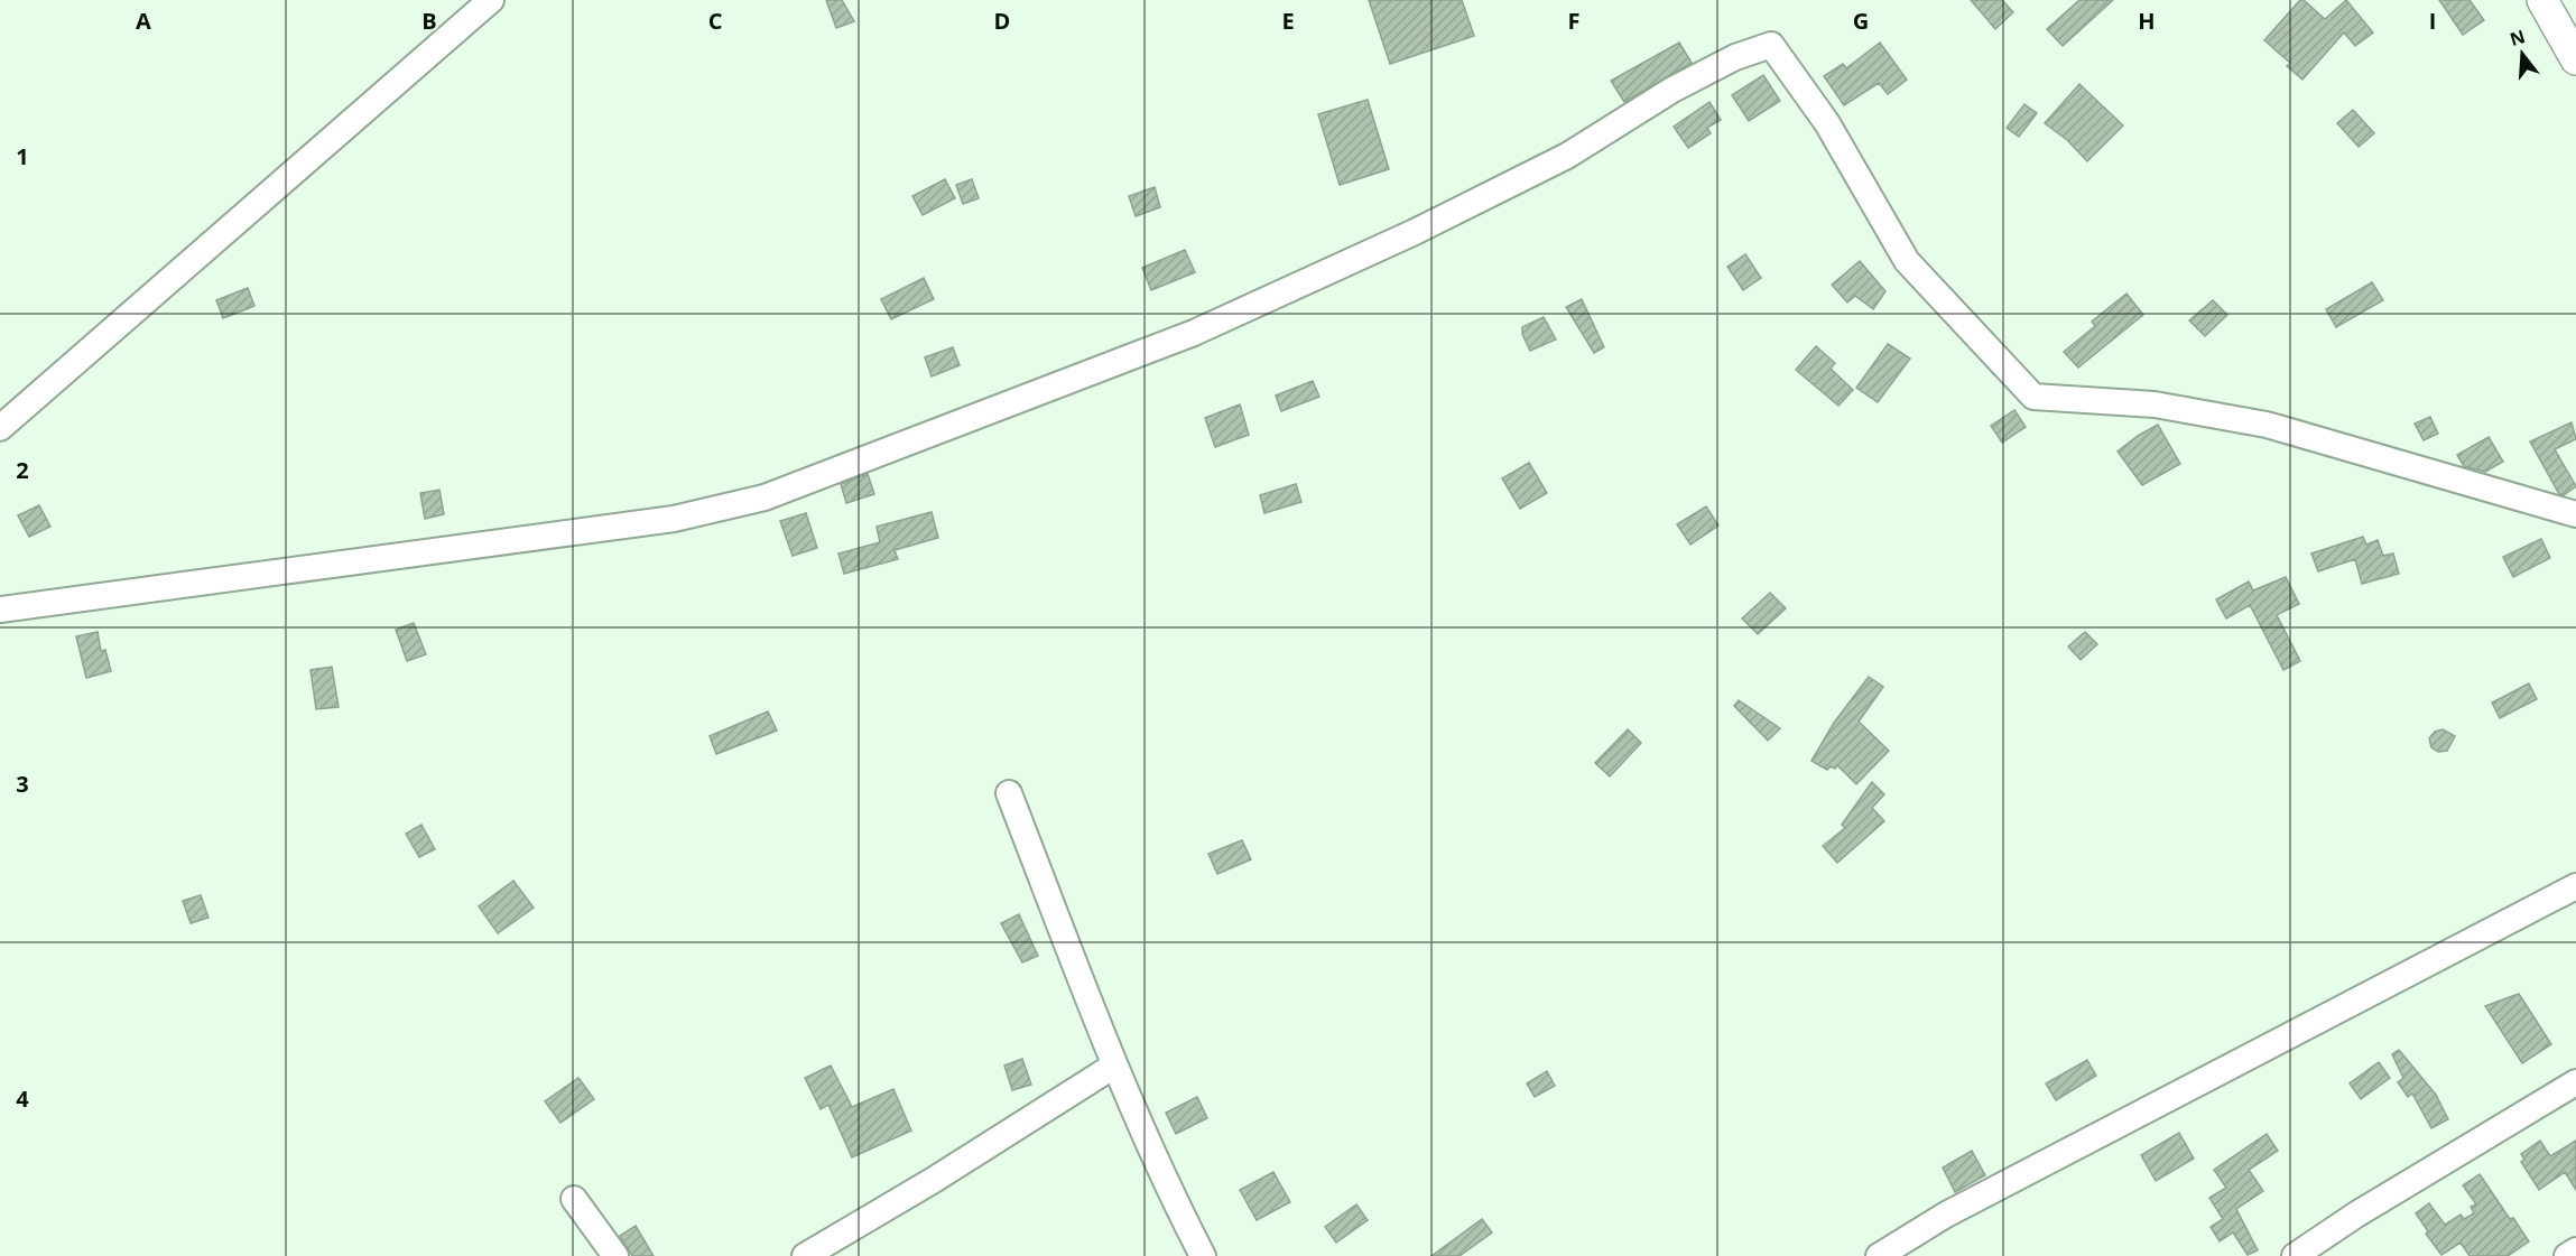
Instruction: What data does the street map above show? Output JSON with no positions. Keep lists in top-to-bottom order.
{
  "north": "top",
  "grid": {
    "columns": [
      "A",
      "B",
      "C",
      "D",
      "E",
      "F",
      "G",
      "H",
      "I"
    ],
    "rows": [
      "1",
      "2",
      "3",
      "4"
    ]
  }
}
